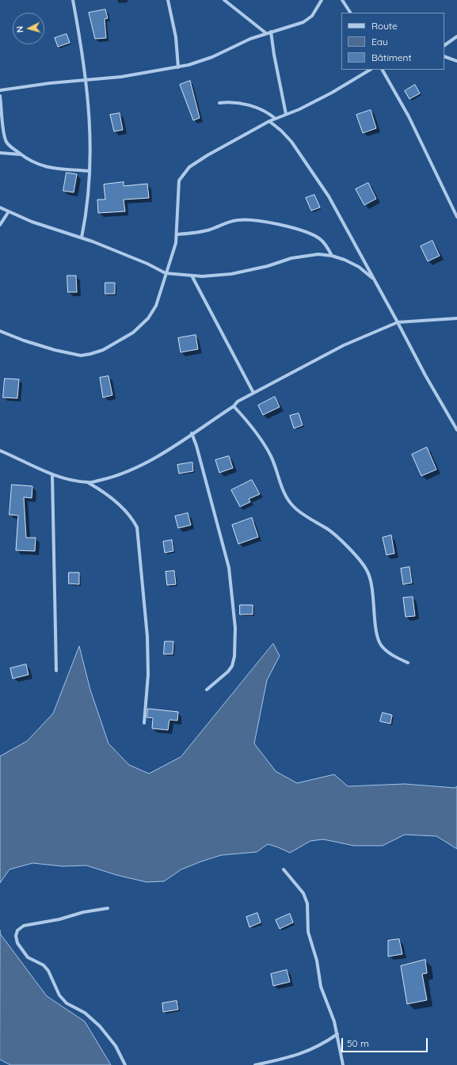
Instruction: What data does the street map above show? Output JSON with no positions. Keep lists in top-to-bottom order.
{
  "legend": ["Route", "Eau", "Bâtiment"],
  "scale_bar": "50 m",
  "north": "left"
}
